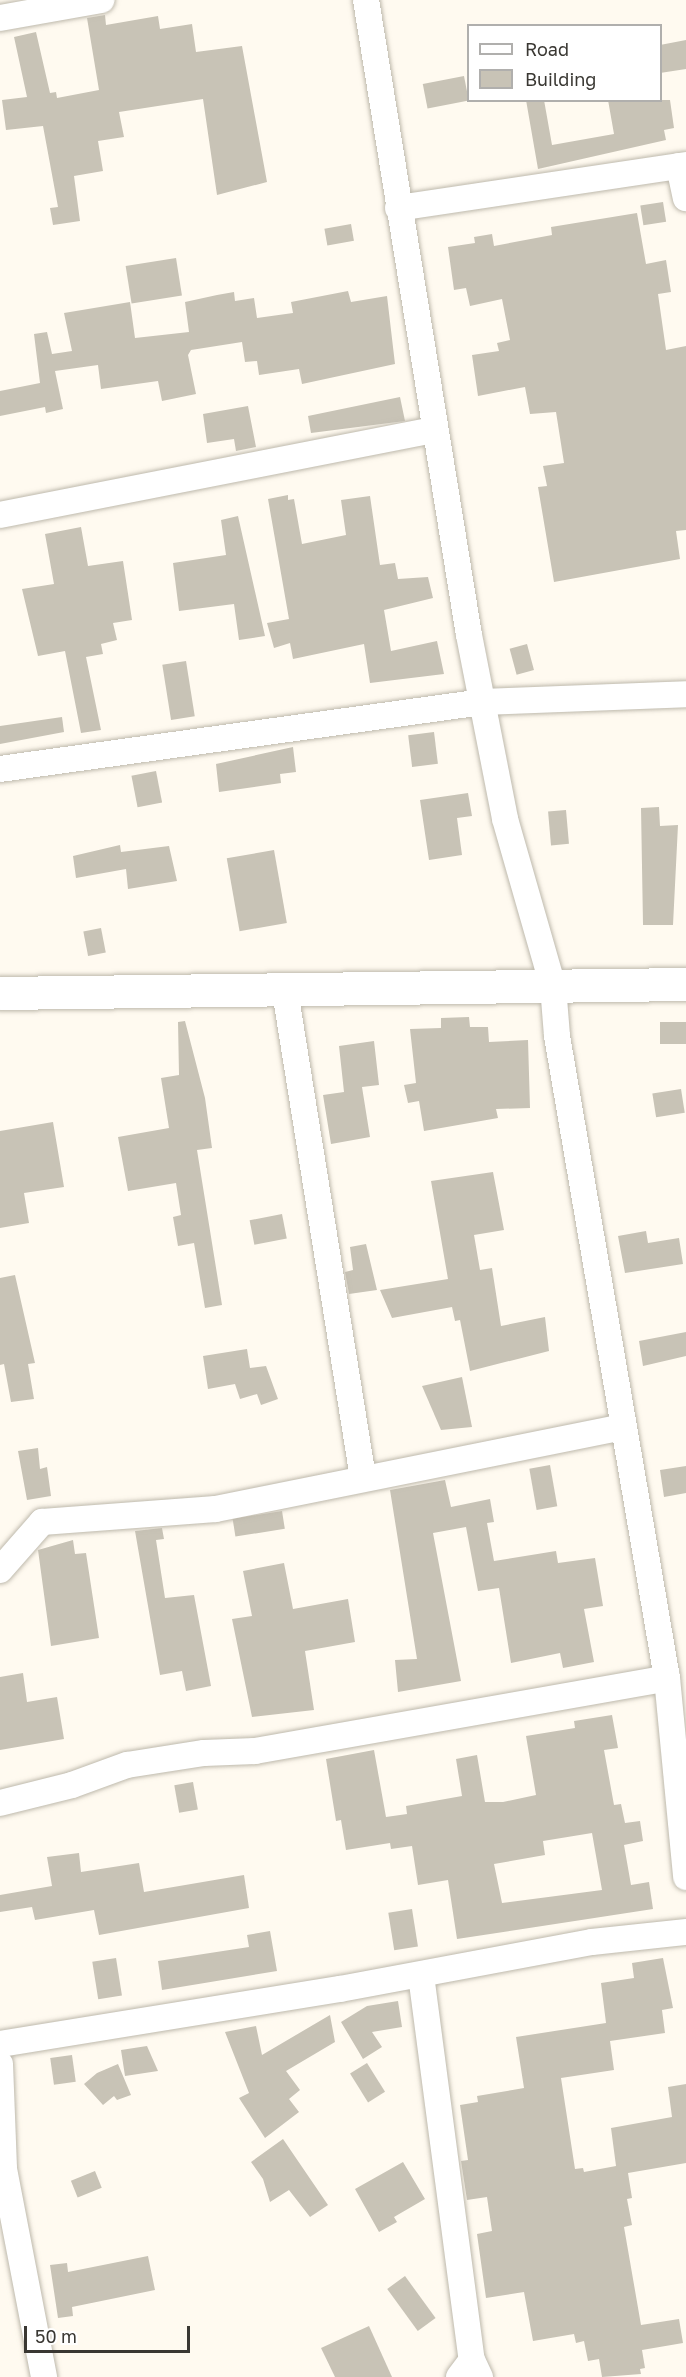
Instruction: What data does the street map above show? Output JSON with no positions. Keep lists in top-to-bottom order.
{
  "legend": ["Road", "Building"],
  "scale_bar": "50 m"
}
